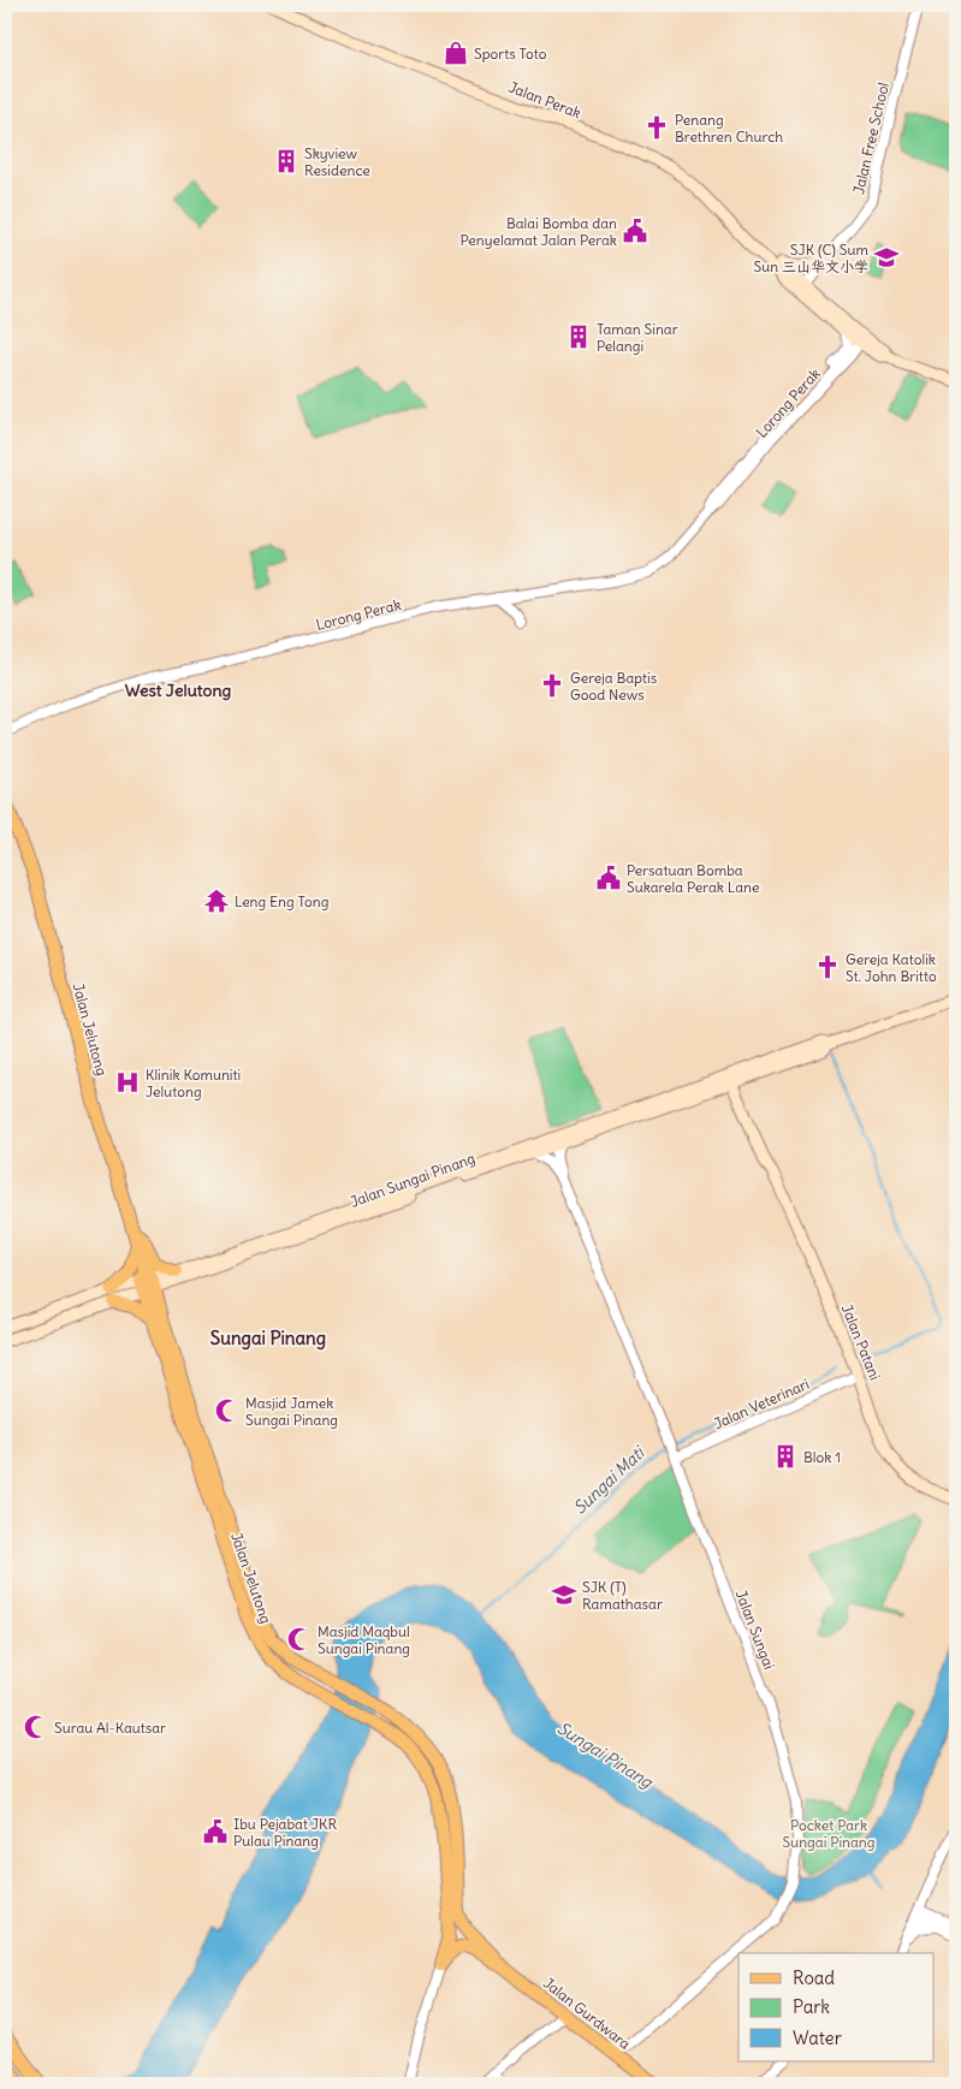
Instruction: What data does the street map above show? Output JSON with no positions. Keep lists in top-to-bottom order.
{
  "streets": {
    "main road": [
      "Jalan Perak",
      "Jalan Jelutong",
      "Jalan Sungai Pinang",
      "Jalan Patani",
      "Jalan Gurdwara"
    ],
    "street": [
      "Jalan Free School",
      "Lorong Perak",
      "Jalan Veterinari",
      "Jalan Sungai"
    ]
  },
  "crossings": [
    ["Jalan Perak", "Jalan Free School"],
    ["Jalan Perak", "Lorong Perak"],
    ["Jalan Jelutong", "Jalan Sungai Pinang"],
    ["Jalan Jelutong", "Jalan Gurdwara"],
    ["Jalan Sungai Pinang", "Jalan Patani"],
    ["Jalan Sungai Pinang", "Jalan Sungai"],
    ["Jalan Patani", "Jalan Veterinari"],
    ["Jalan Veterinari", "Jalan Sungai"]
  ],
  "districts": ["West Jelutong", "Sungai Pinang"],
  "water": ["Sungai Mati", "Sungai Pinang"],
  "parks": ["Pocket Park Sungai Pinang"],
  "places": {
    "shop": ["Sports Toto"],
    "church": ["Penang Brethren Church", "Gereja Baptis Good News", "Gereja Katolik St. John Britto"],
    "building": ["Skyview Residence", "Taman Sinar Pelangi", "Blok 1"],
    "public building": ["Balai Bomba dan Penyelamat Jalan Perak", "Persatuan Bomba Sukarela Perak Lane", "Ibu Pejabat JKR Pulau Pinang"],
    "school or university": ["SJK (C) Sum Sun 三山华文小学", "SJK (T) Ramathasar"],
    "temple": ["Leng Eng Tong"],
    "hospital": ["Klinik Komuniti Jelutong"],
    "mosque": ["Masjid Jamek Sungai Pinang", "Masjid Maqbul Sungai Pinang", "Surau Al-Kautsar"]
  },
  "legend": ["Road", "Park", "Water"]
}
